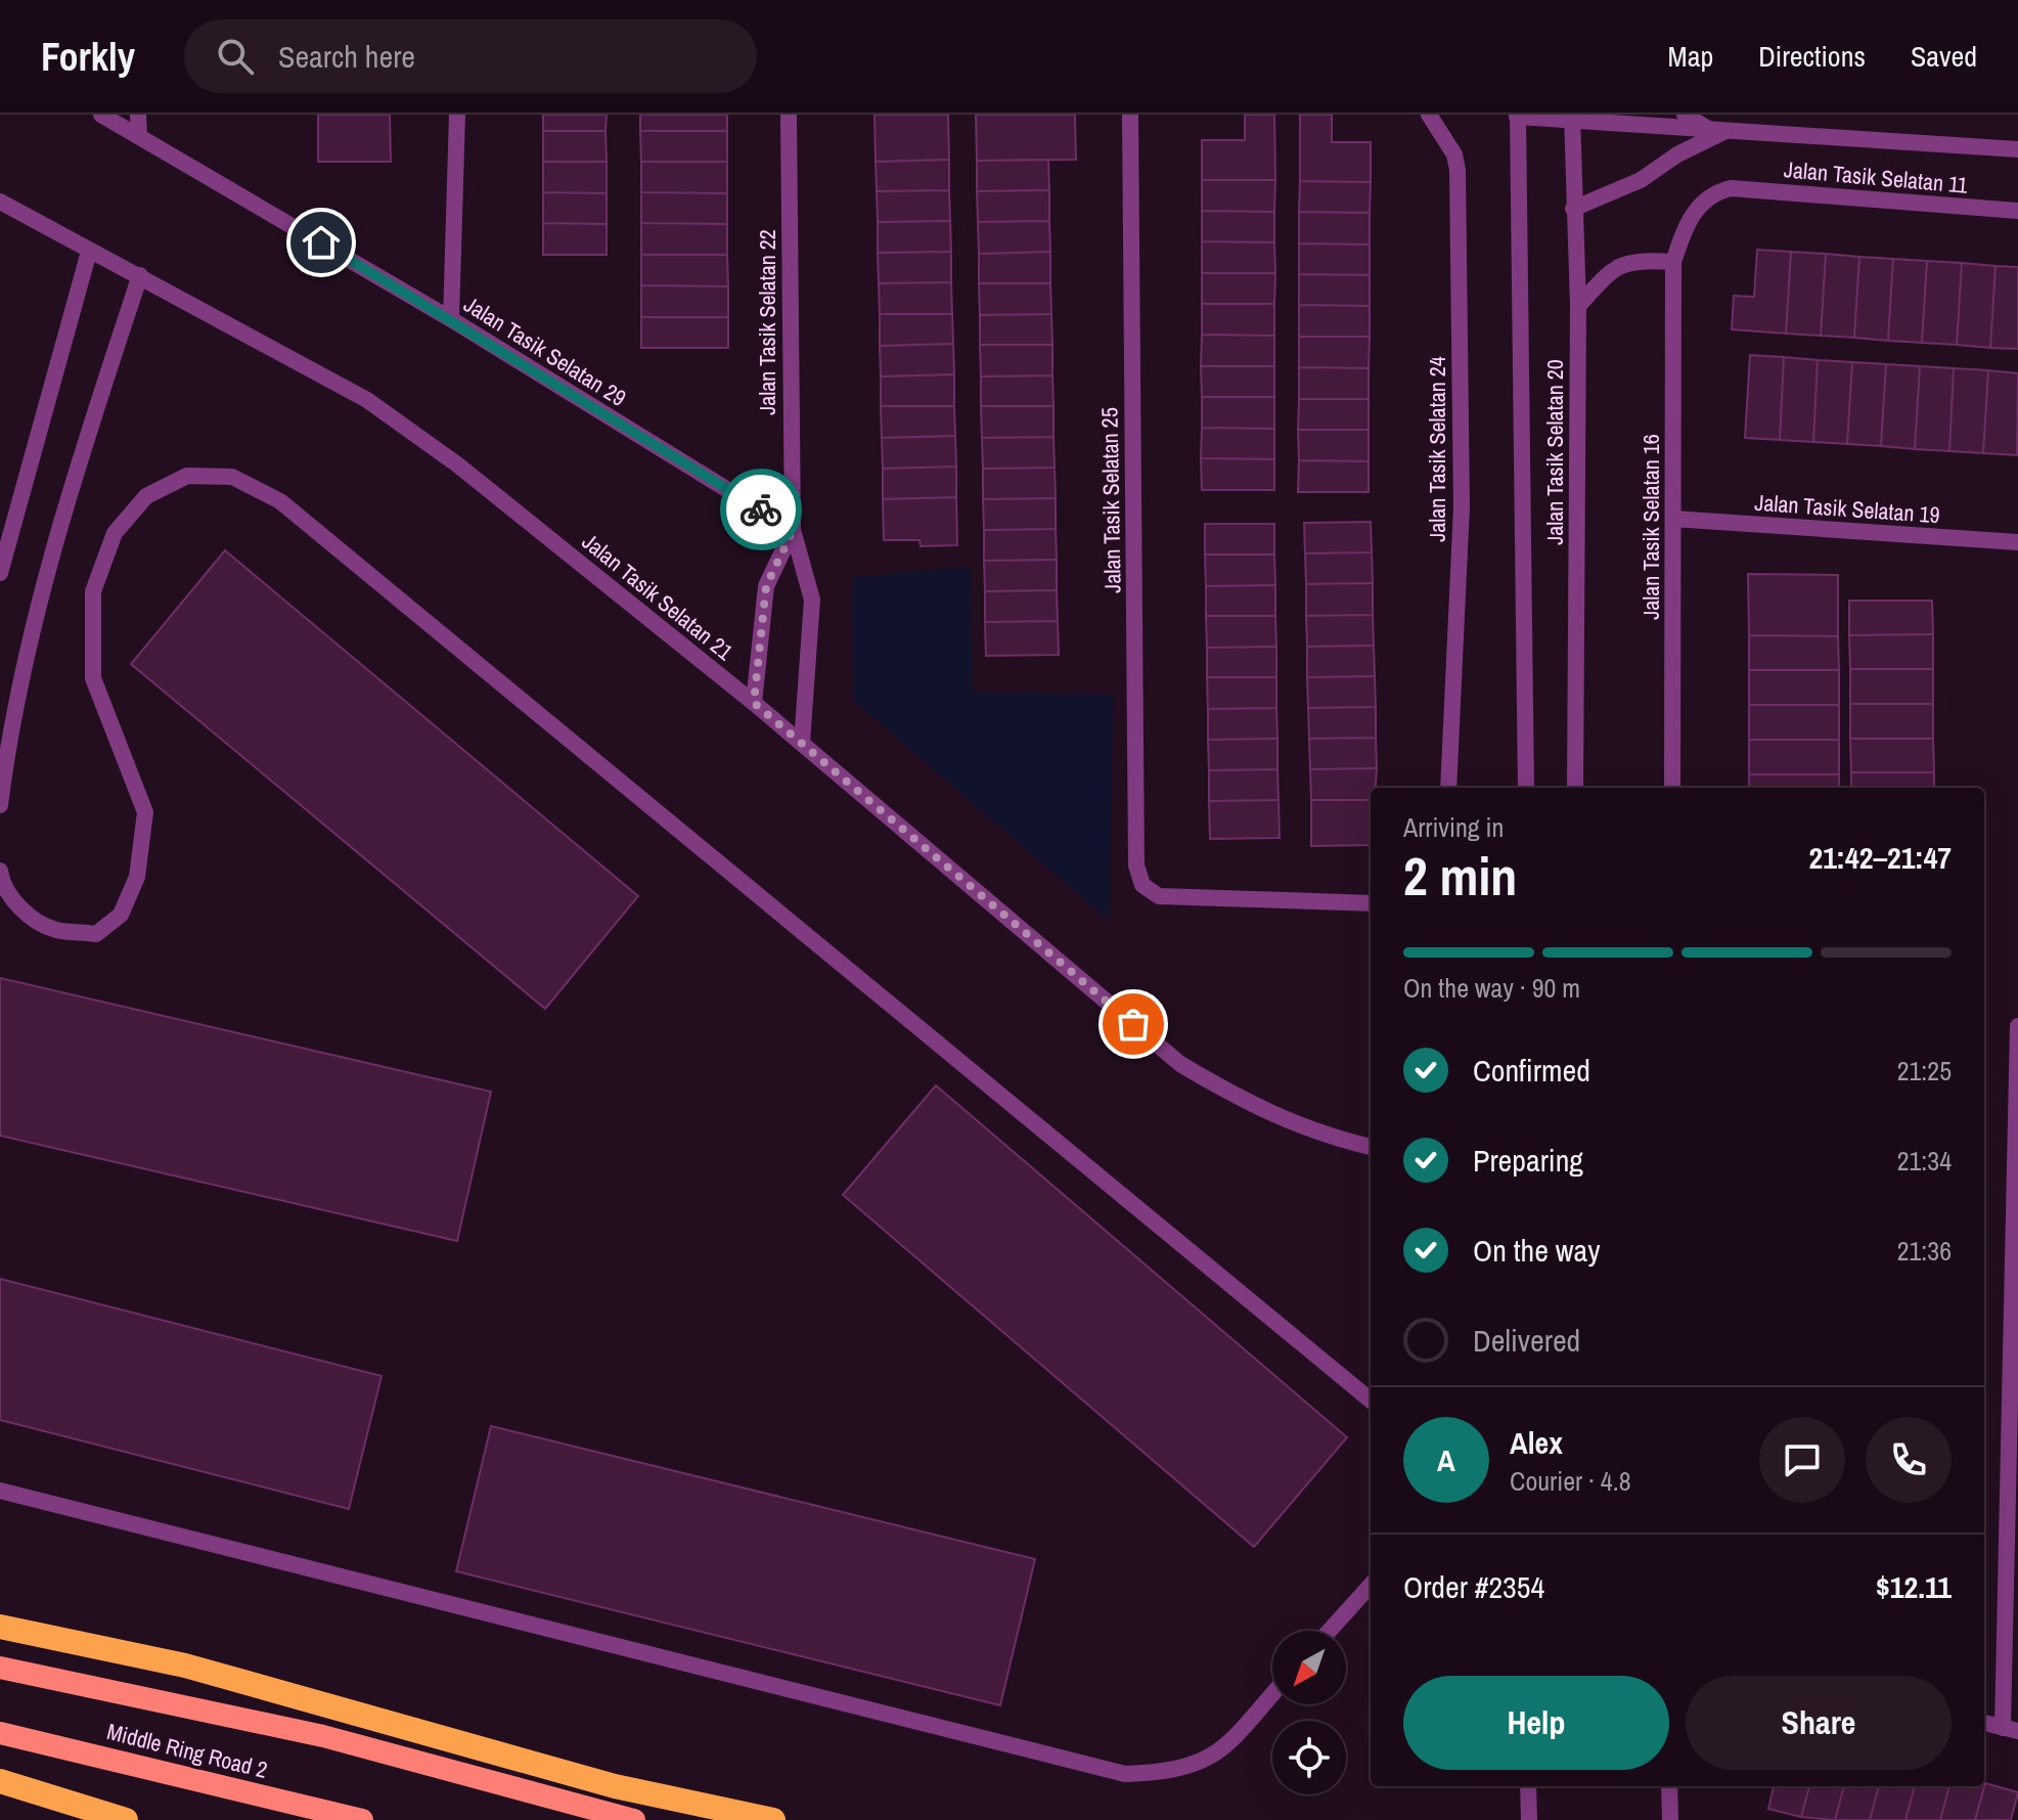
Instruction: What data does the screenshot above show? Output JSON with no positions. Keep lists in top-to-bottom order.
{
  "streets": {
    "highway": ["Middle Ring Road 2"],
    "street": [
      "Jalan Tasik Selatan 11",
      "Jalan Tasik Selatan 22",
      "Jalan Tasik Selatan 29",
      "Jalan Tasik Selatan 24",
      "Jalan Tasik Selatan 20",
      "Jalan Tasik Selatan 25",
      "Jalan Tasik Selatan 19",
      "Jalan Tasik Selatan 16",
      "Jalan Tasik Selatan 21"
    ]
  },
  "crossings": [
    ["Jalan Tasik Selatan 11", "Jalan Tasik Selatan 16"],
    ["Jalan Tasik Selatan 22", "Jalan Tasik Selatan 29"],
    ["Jalan Tasik Selatan 22", "Jalan Tasik Selatan 21"],
    ["Jalan Tasik Selatan 19", "Jalan Tasik Selatan 16"]
  ],
  "north": "bottom left",
  "page": {
    "header": "Forkly",
    "search": "Search here",
    "nav": ["Map", "Directions", "Saved"],
    "heading": ["2 min", "Arriving in", "21:42–21:47"],
    "panel": [
      "Alex",
      "Courier · 4.8",
      "Order #2354",
      "$12.11"
    ],
    "bar": "On the way · 90 m",
    "list": [
      ["Confirmed", "21:25"],
      ["Preparing", "21:34"],
      ["On the way", "21:36"],
      "Delivered"
    ],
    "round": "A",
    "buttons": ["Help", "Share"]
  }
}
